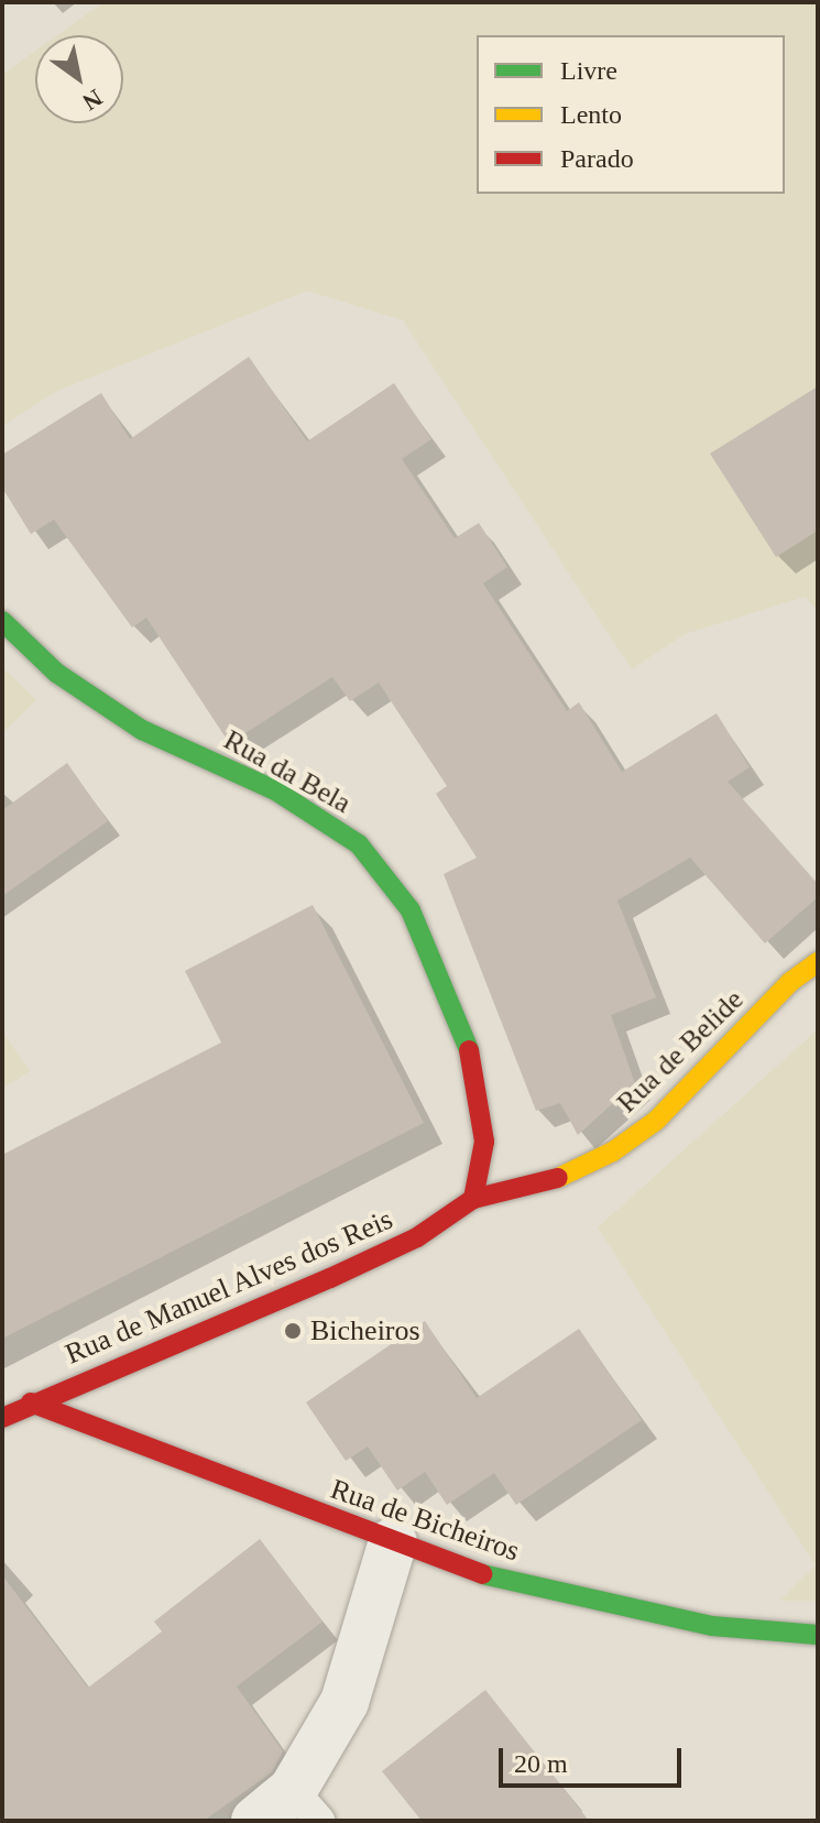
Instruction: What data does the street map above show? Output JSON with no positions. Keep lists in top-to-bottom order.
{
  "streets": {
    "street": [
      "Rua da Bela",
      "Rua de Belide",
      "Rua de Manuel Alves dos Reis",
      "Rua de Bicheiros"
    ]
  },
  "crossings": [
    ["Rua da Bela", "Rua de Belide"],
    ["Rua da Bela", "Rua de Manuel Alves dos Reis"],
    ["Rua de Belide", "Rua de Manuel Alves dos Reis"],
    ["Rua de Manuel Alves dos Reis", "Rua de Bicheiros"]
  ],
  "places": ["Bicheiros"],
  "legend": ["Livre", "Lento", "Parado"],
  "scale_bar": "20 m",
  "north": "bottom right"
}
